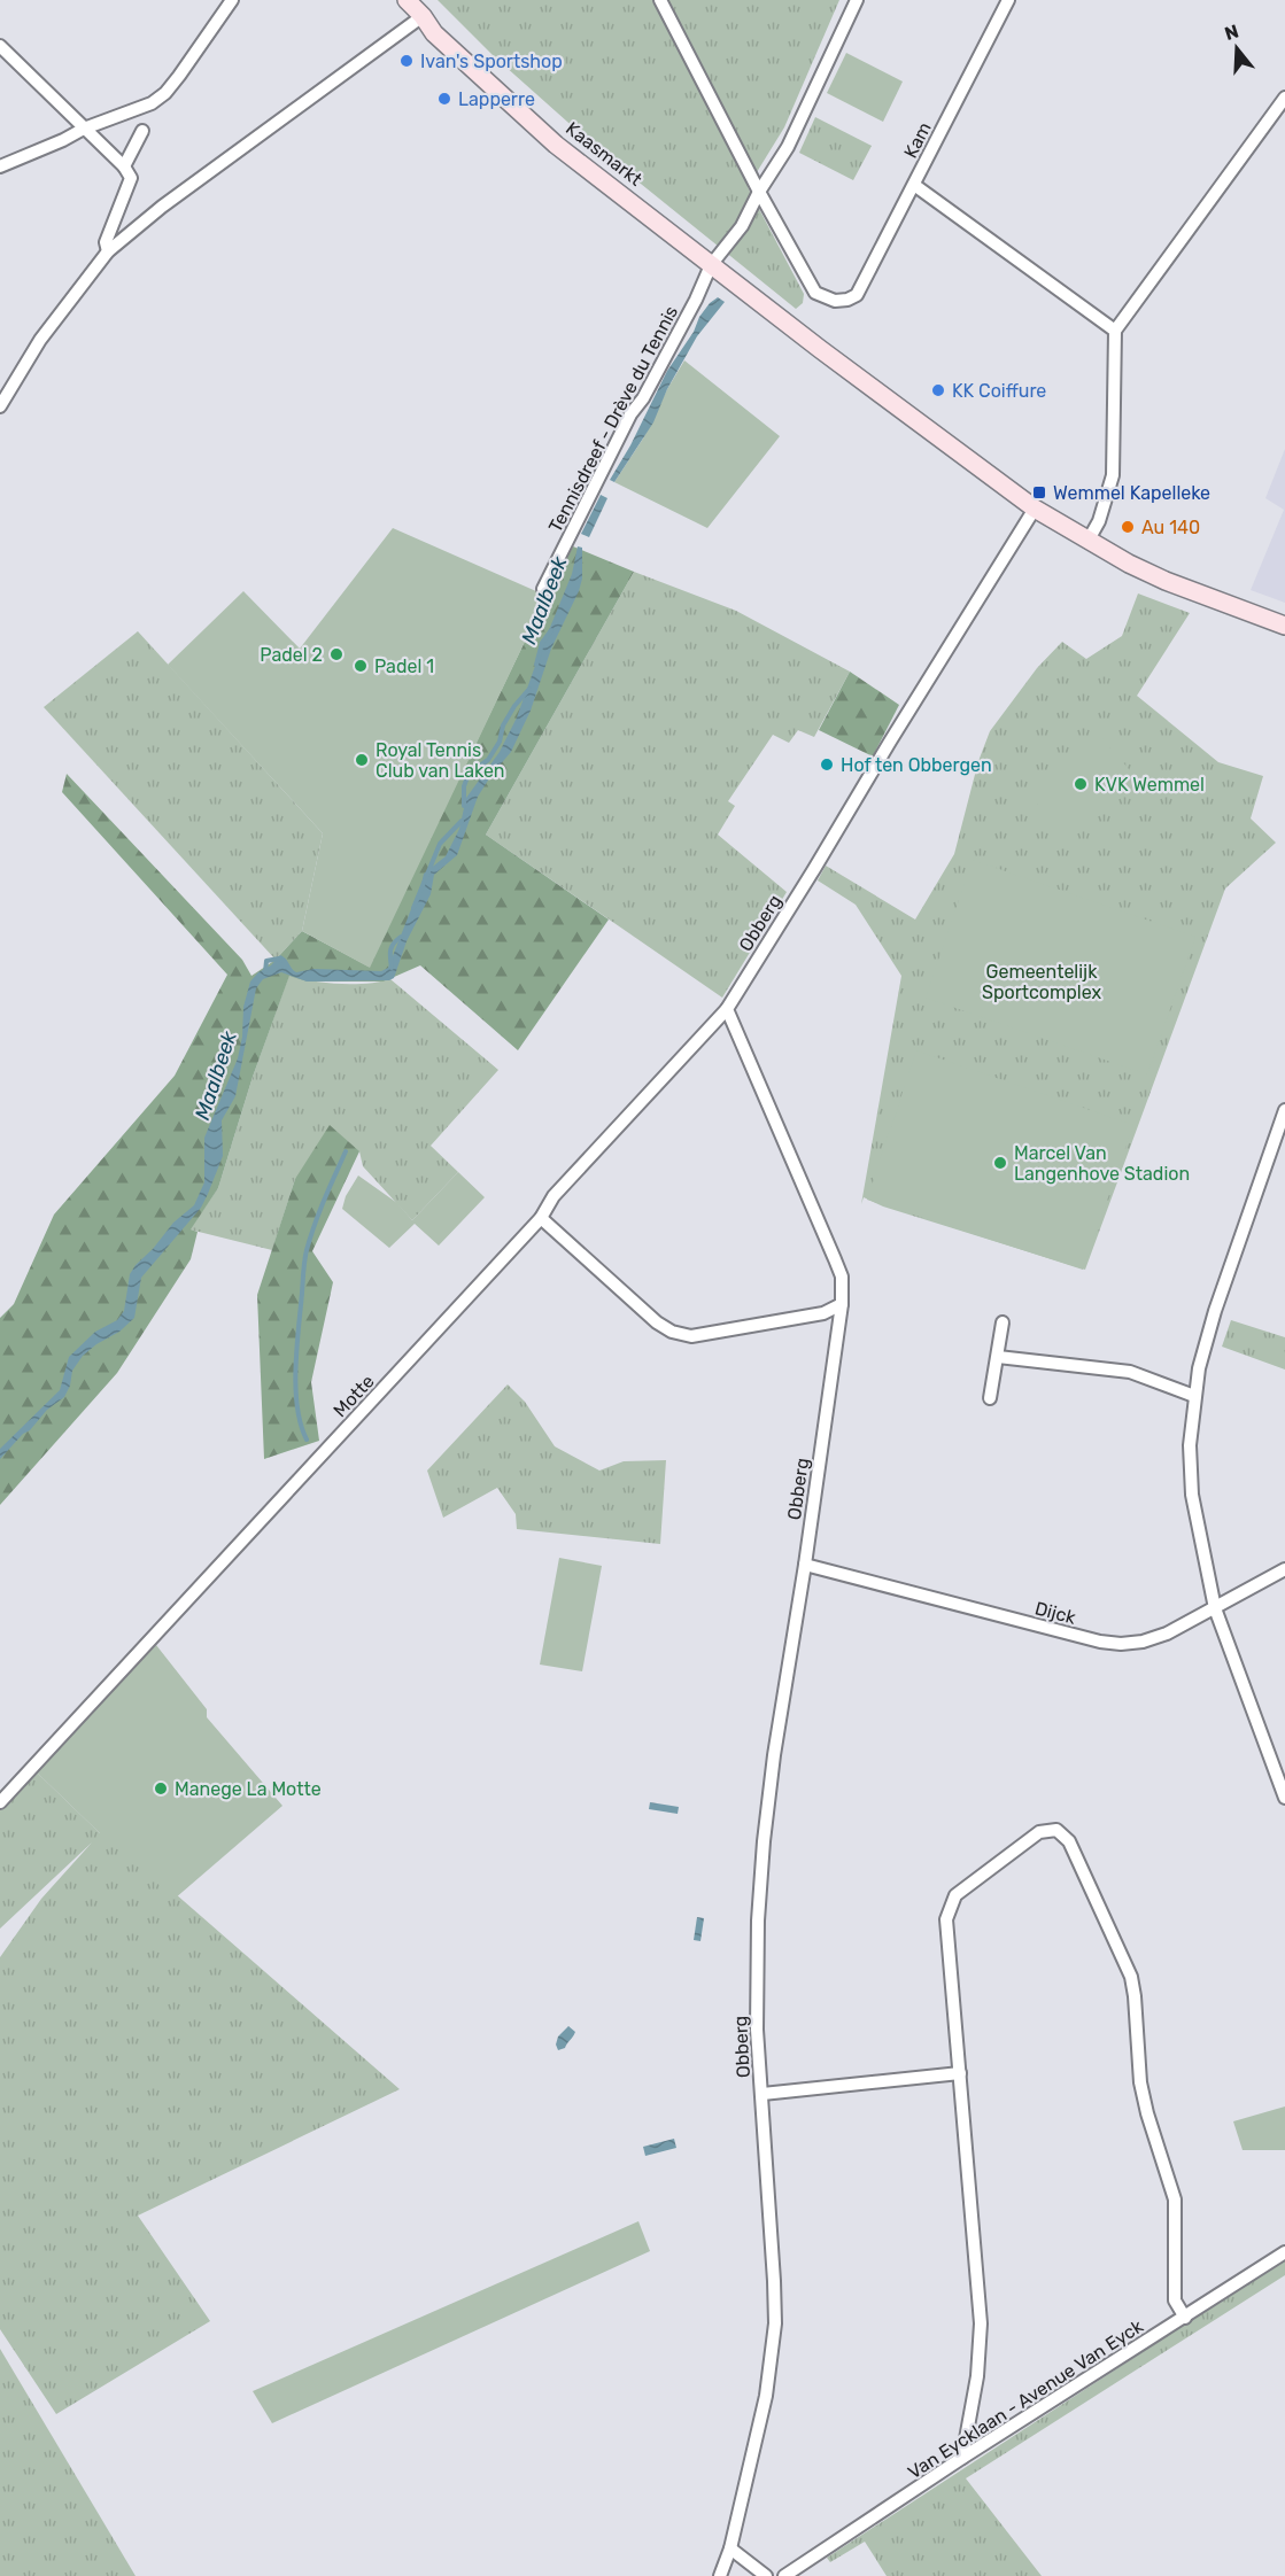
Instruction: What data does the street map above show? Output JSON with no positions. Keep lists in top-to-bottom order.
{
  "streets": {
    "main road": ["Kaasmarkt"],
    "street": [
      "Kam",
      "Tennisdreef - Drève du Tennis",
      "Obberg",
      "Motte",
      "Dijck",
      "Van Eycklaan - Avenue Van Eyck"
    ]
  },
  "crossings": [
    ["Kam", "Tennisdreef - Drève du Tennis"],
    ["Kaasmarkt", "Tennisdreef - Drève du Tennis"],
    ["Kaasmarkt", "Obberg"],
    ["Obberg", "Motte"],
    ["Obberg", "Dijck"]
  ],
  "water": ["Maalbeek"],
  "parks": ["Gemeentelijk Sportcomplex"],
  "places": {
    "other": [
      "Ivan's Sportshop",
      "Lapperre",
      "KK Coiffure",
      "Au 140",
      "Padel 2",
      "Padel 1",
      "Royal Tennis Club van Laken",
      "Hof ten Obbergen",
      "KVK Wemmel",
      "Marcel Van Langenhove Stadion",
      "Manege La Motte"
    ],
    "transit": ["Wemmel Kapelleke"]
  },
  "north": "top"
}
